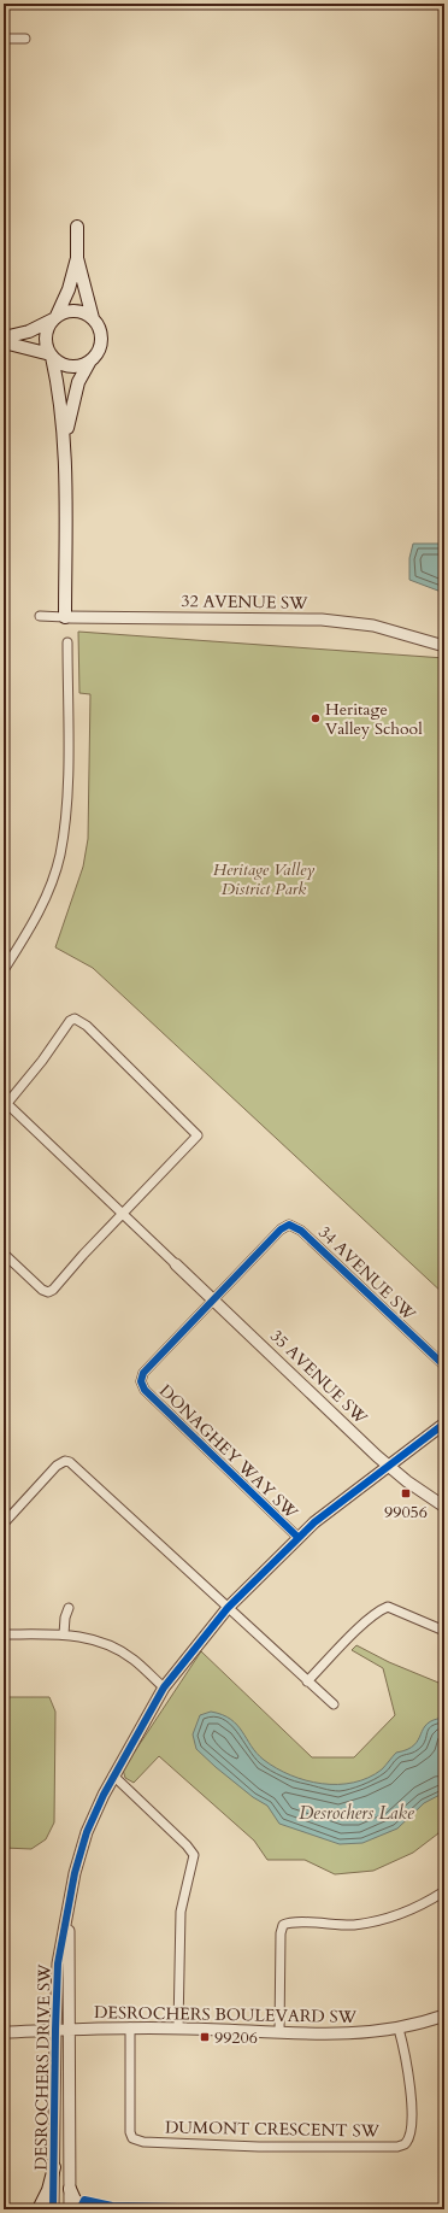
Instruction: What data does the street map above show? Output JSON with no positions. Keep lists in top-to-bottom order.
{
  "streets": {
    "street": [
      "32 AVENUE SW",
      "34 AVENUE SW",
      "35 AVENUE SW",
      "DONAGHEY WAY SW",
      "DESROCHERS BOULEVARD SW",
      "DESROCHERS DRIVE SW",
      "DUMONT CRESCENT SW"
    ]
  },
  "crossings": [
    ["34 AVENUE SW", "35 AVENUE SW"],
    ["34 AVENUE SW", "DONAGHEY WAY SW"],
    ["35 AVENUE SW", "DONAGHEY WAY SW"],
    ["35 AVENUE SW", "DESROCHERS DRIVE SW"],
    ["DONAGHEY WAY SW", "DESROCHERS DRIVE SW"],
    ["DESROCHERS BOULEVARD SW", "DESROCHERS DRIVE SW"],
    ["DESROCHERS BOULEVARD SW", "DUMONT CRESCENT SW"]
  ],
  "water": ["Desrochers Lake"],
  "parks": ["Heritage Valley District Park"],
  "places": {
    "other": ["Heritage Valley School"],
    "transit": ["99056", "99206"]
  }
}
